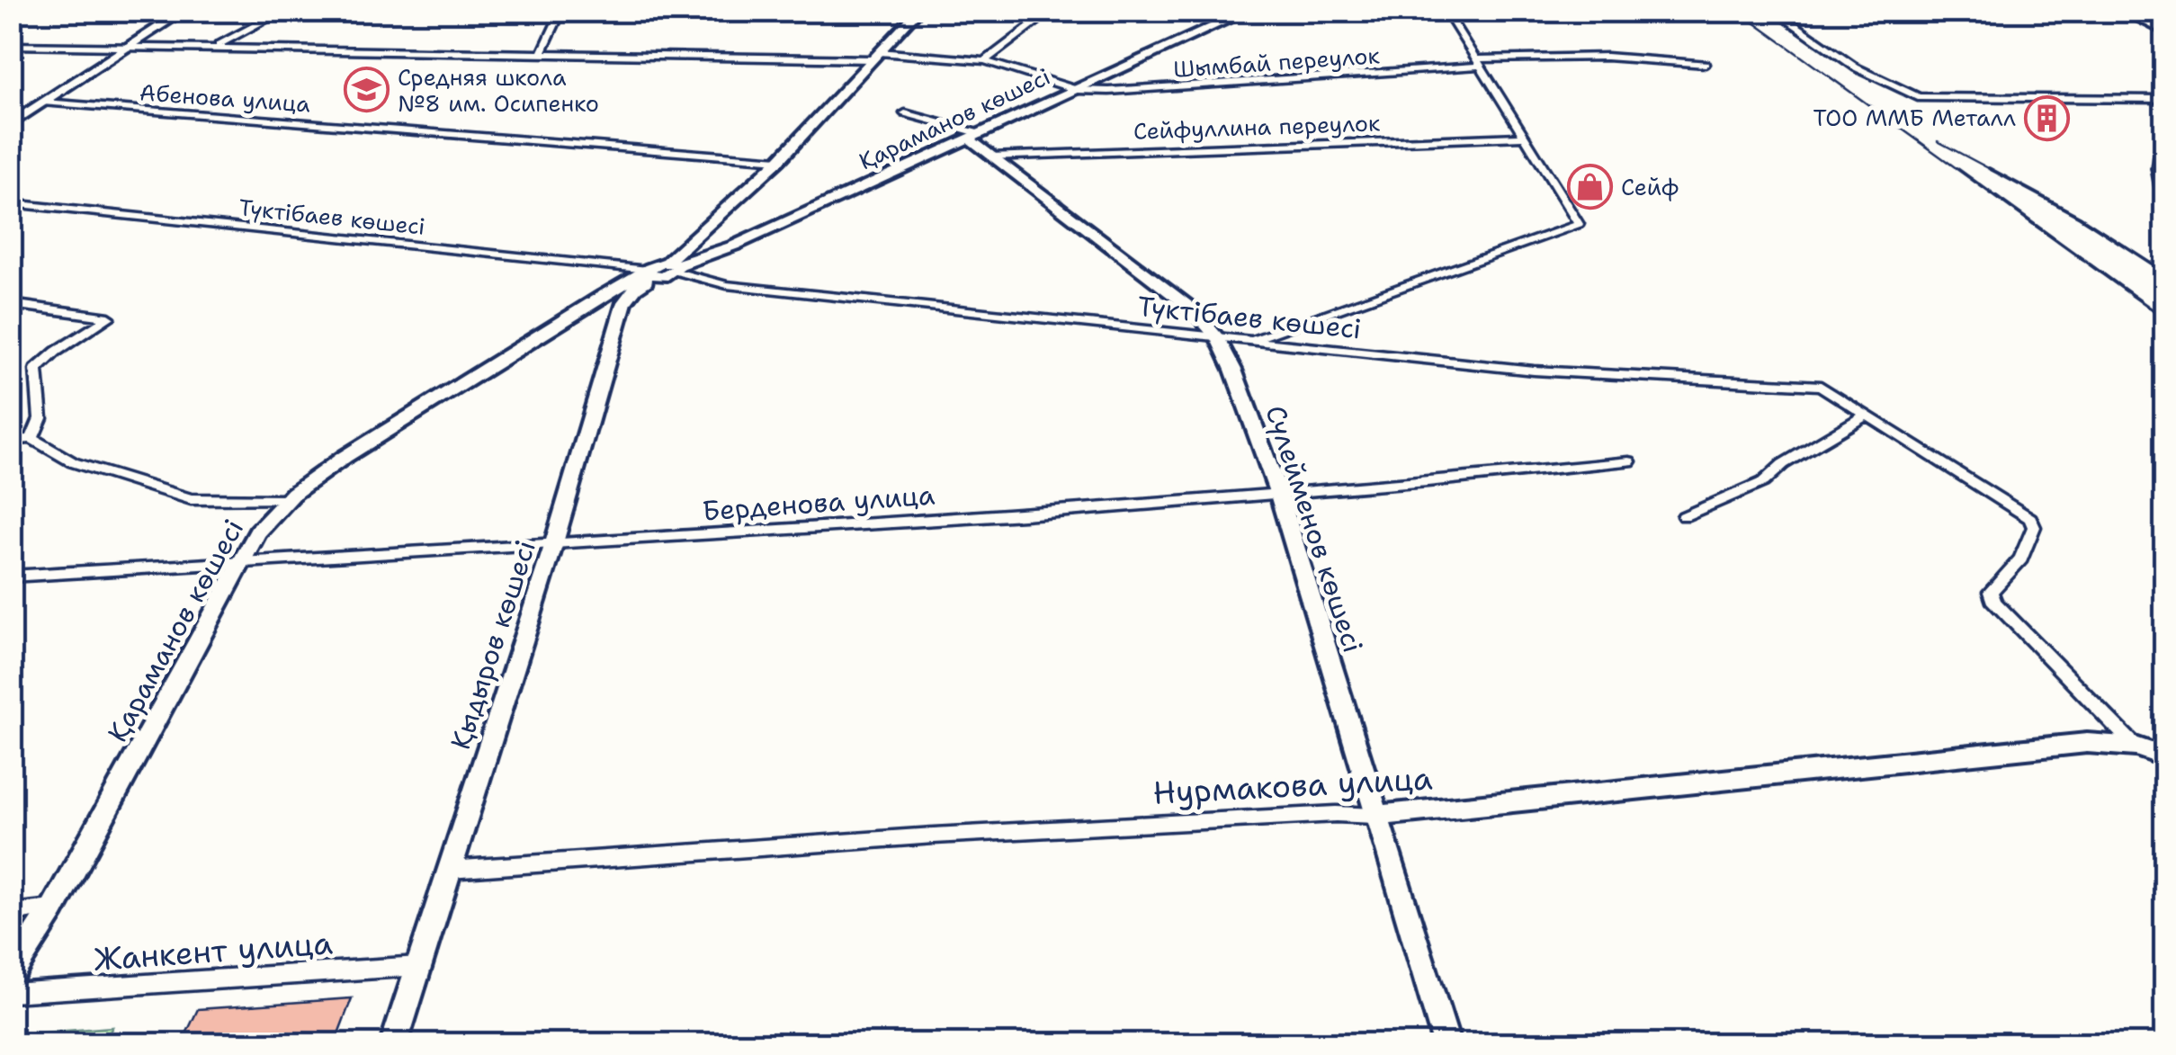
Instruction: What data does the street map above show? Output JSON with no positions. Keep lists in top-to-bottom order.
{
  "streets": {
    "street": [
      "Шымбай переулок",
      "Абенова улица",
      "Қараманов көшесі",
      "Сейфуллина переулок",
      "Түктібаев көшесі",
      "Берденова улица",
      "Сүлейменов көшесі",
      "Қыдыров көшесі",
      "Нурмакова улица",
      "Жанкент улица"
    ]
  },
  "crossings": [
    ["Шымбай переулок", "Қараманов көшесі"],
    ["Қараманов көшесі", "Түктібаев көшесі"],
    ["Қараманов көшесі", "Берденова улица"],
    ["Қараманов көшесі", "Сүлейменов көшесі"],
    ["Сейфуллина переулок", "Сүлейменов көшесі"],
    ["Түктібаев көшесі", "Сүлейменов көшесі"],
    ["Берденова улица", "Сүлейменов көшесі"],
    ["Берденова улица", "Қыдыров көшесі"],
    ["Сүлейменов көшесі", "Нурмакова улица"],
    ["Қыдыров көшесі", "Нурмакова улица"],
    ["Қыдыров көшесі", "Жанкент улица"]
  ],
  "places": {
    "school or university": ["Средняя школа №8 им. Осипенко"],
    "building": ["ТОО ММБ Металл"],
    "shop": ["Сейф"]
  }
}
